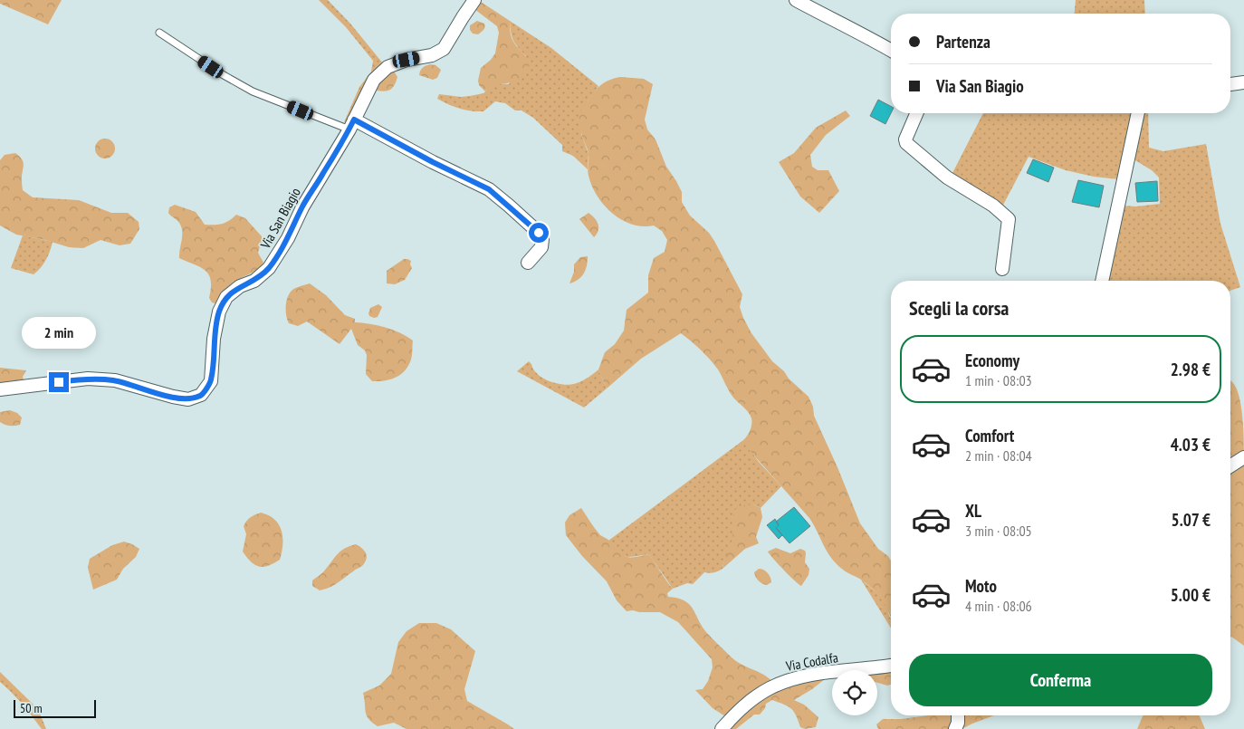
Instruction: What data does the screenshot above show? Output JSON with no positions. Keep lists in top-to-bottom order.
{
  "streets": {
    "street": ["Via San Biagio", "Via Codalfa"]
  },
  "scale_bar": "50 m",
  "page": {
    "banner": ["Partenza", "Via San Biagio"],
    "heading": "Scegli la corsa",
    "bubble": "2 min",
    "list": [
      {
        "name": "Economy",
        "note": "1 min · 08:03",
        "value": "2.98 €"
      },
      {
        "name": "Comfort",
        "note": "2 min · 08:04",
        "value": "4.03 €"
      },
      {
        "name": "XL",
        "note": "3 min · 08:05",
        "value": "5.07 €"
      },
      {
        "name": "Moto",
        "note": "4 min · 08:06",
        "value": "5.00 €"
      }
    ],
    "buttons": "Conferma",
    "scale": "50 m"
  }
}
